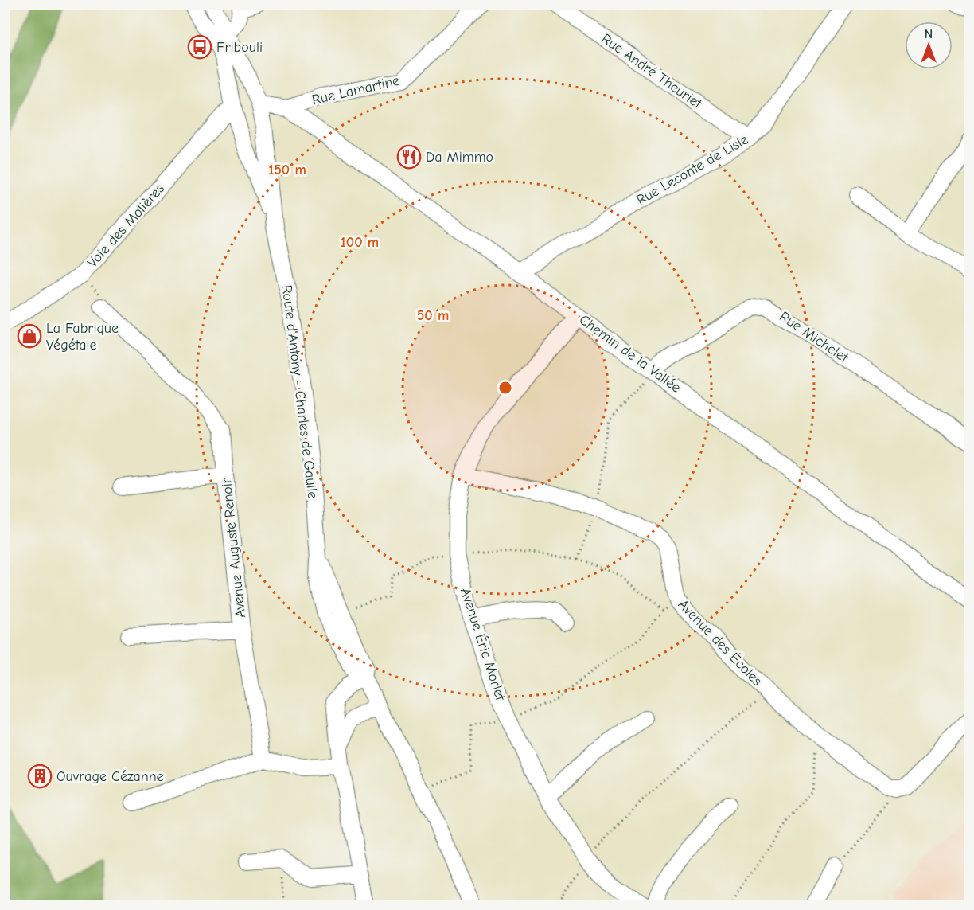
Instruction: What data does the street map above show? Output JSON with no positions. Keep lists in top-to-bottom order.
{
  "streets": {
    "street": [
      "Rue André Theuriet",
      "Rue Lamartine",
      "Rue Leconte de Lisle",
      "Voie des Molières",
      "Rue Michelet",
      "Chemin de la Vallée",
      "Route d'Antony - Charles de Gaulle",
      "Avenue Auguste Renoir",
      "Avenue des Écoles",
      "Avenue Éric Morlet"
    ]
  },
  "crossings": [
    ["Rue André Theuriet", "Rue Leconte de Lisle"],
    ["Rue Lamartine", "Voie des Molières"],
    ["Rue Lamartine", "Chemin de la Vallée"],
    ["Rue Lamartine", "Route d'Antony - Charles de Gaulle"],
    ["Rue Leconte de Lisle", "Chemin de la Vallée"],
    ["Voie des Molières", "Route d'Antony - Charles de Gaulle"],
    ["Rue Michelet", "Chemin de la Vallée"],
    ["Chemin de la Vallée", "Avenue Éric Morlet"],
    ["Avenue des Écoles", "Avenue Éric Morlet"]
  ],
  "places": {
    "bus stop": ["Fribouli"],
    "restaurant": ["Da Mimmo"],
    "shop": ["La Fabrique Végétale"],
    "building": ["Ouvrage Cézanne"]
  },
  "north": "top",
  "rings": ["150 m", "100 m", "50 m"]
}
